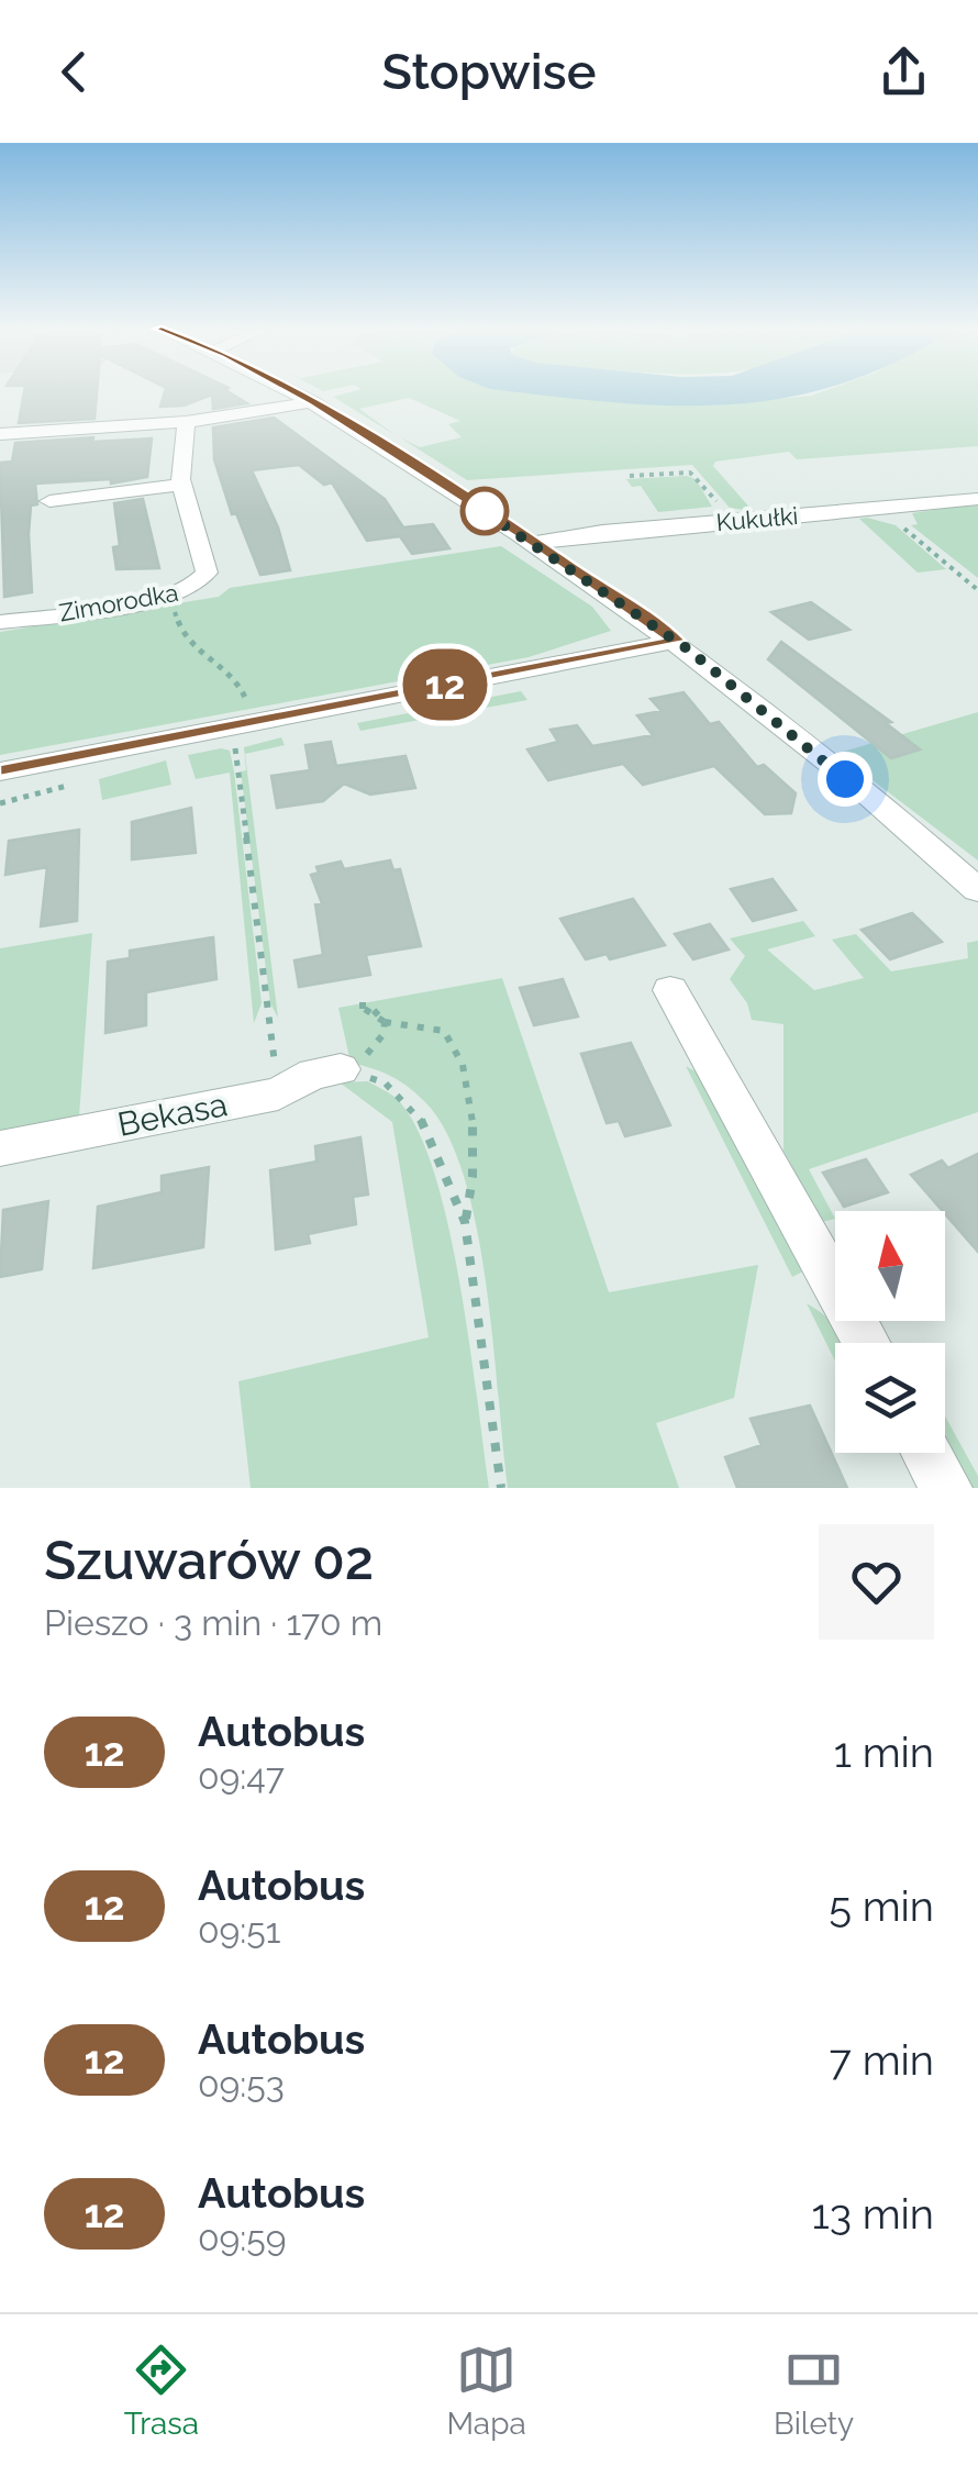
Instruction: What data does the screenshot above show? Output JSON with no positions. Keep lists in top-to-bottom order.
{
  "streets": {
    "street": ["Kukułki", "Zimorodka", "Bekasa"]
  },
  "lines": ["bus line 12"],
  "north": "top",
  "page": {
    "header": "Stopwise",
    "on_map": "12",
    "heading": ["Szuwarów 02", "Pieszo · 3 min · 170 m"],
    "list": [
      {
        "mark": "12",
        "name": "Autobus",
        "note": "09:47",
        "value": "1 min"
      },
      {
        "mark": "12",
        "name": "Autobus",
        "note": "09:51",
        "value": "5 min"
      },
      {
        "mark": "12",
        "name": "Autobus",
        "note": "09:53",
        "value": "7 min"
      },
      {
        "mark": "12",
        "name": "Autobus",
        "note": "09:59",
        "value": "13 min"
      }
    ],
    "tabs": ["Trasa", "Mapa", "Bilety"]
  }
}
